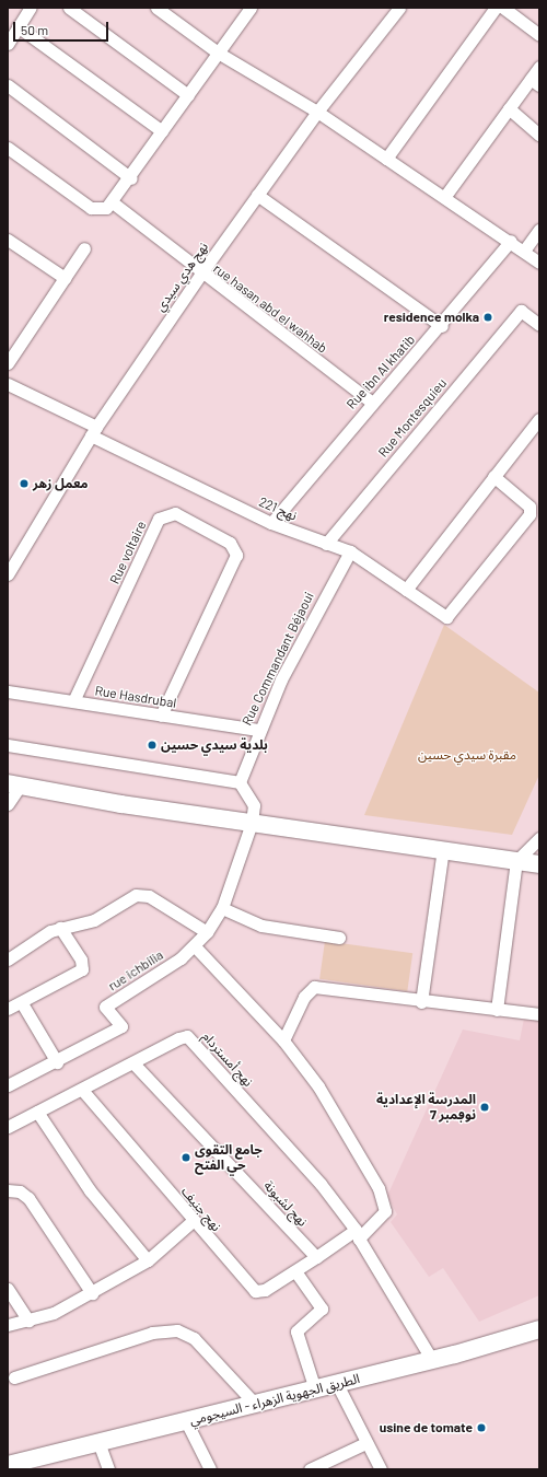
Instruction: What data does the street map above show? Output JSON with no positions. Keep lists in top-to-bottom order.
{
  "streets": {
    "main road": ["الطريق الجهوية الزهراء - السيجومي"],
    "street": [
      "نهج هدي سيدي",
      "rue hasan abd el wahhab",
      "Rue ibn Al khatib",
      "Rue Montesquieu",
      "نهج 221",
      "Rue voltaire",
      "Rue Commandant Béjaoui",
      "Rue Hasdrubal",
      "rue ichbilia",
      "نهج أمستردام",
      "نهج لشبونة",
      "نهج جنيف"
    ]
  },
  "crossings": [
    ["نهج هدي سيدي", "rue hasan abd el wahhab"],
    ["نهج هدي سيدي", "نهج 221"],
    ["rue hasan abd el wahhab", "Rue ibn Al khatib"],
    ["Rue ibn Al khatib", "نهج 221"],
    ["Rue Montesquieu", "نهج 221"],
    ["نهج 221", "Rue Commandant Béjaoui"],
    ["Rue voltaire", "Rue Hasdrubal"],
    ["Rue Commandant Béjaoui", "Rue Hasdrubal"],
    ["Rue Commandant Béjaoui", "rue ichbilia"],
    ["نهج أمستردام", "نهج لشبونة"],
    ["نهج أمستردام", "نهج جنيف"],
    ["نهج أمستردام", "الطريق الجهوية الزهراء - السيجومي"],
    ["نهج لشبونة", "نهج جنيف"]
  ],
  "parks": ["مقبرة سيدي حسين"],
  "places": [
    "residence molka",
    "معمل زهر",
    "بلدية سيدي حسين",
    "المدرسة الإعدادية 7 نوڢمبر",
    "جامع التقوى حي الفتح",
    "usine de tomate"
  ],
  "scale_bar": "50 m"
}
